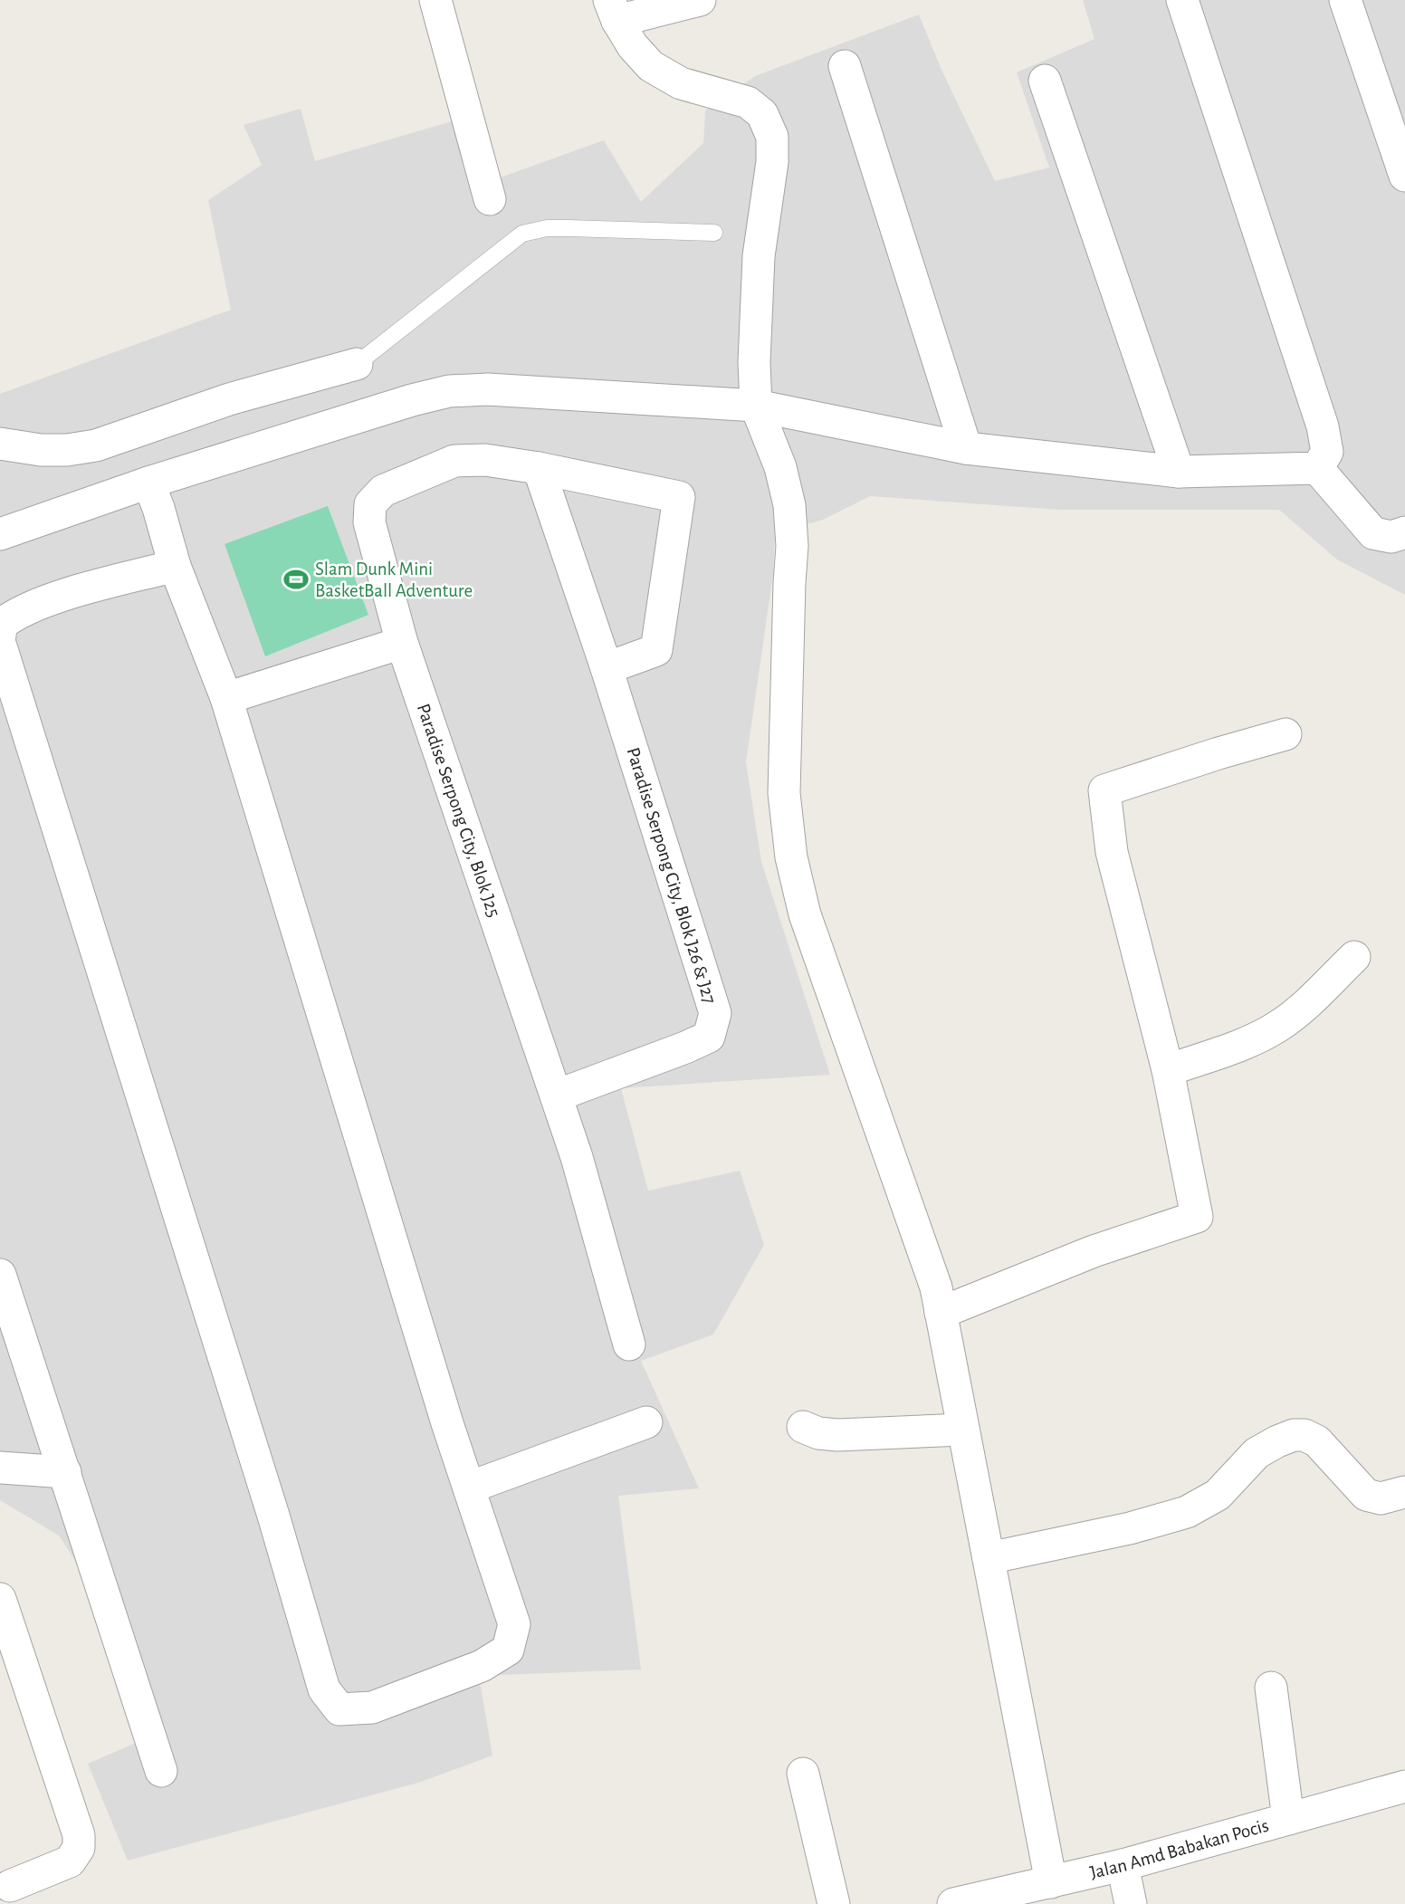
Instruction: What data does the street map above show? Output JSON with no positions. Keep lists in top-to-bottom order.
{
  "streets": {
    "street": ["Paradise Serpong City, Blok J25", "Paradise Serpong City, Blok J26 & J27", "Jalan Amd Babakan Pocis"]
  },
  "crossings": [
    ["Paradise Serpong City, Blok J25", "Paradise Serpong City, Blok J26 & J27"]
  ],
  "places": {
    "sports": ["Slam Dunk Mini BasketBall Adventure"]
  }
}
